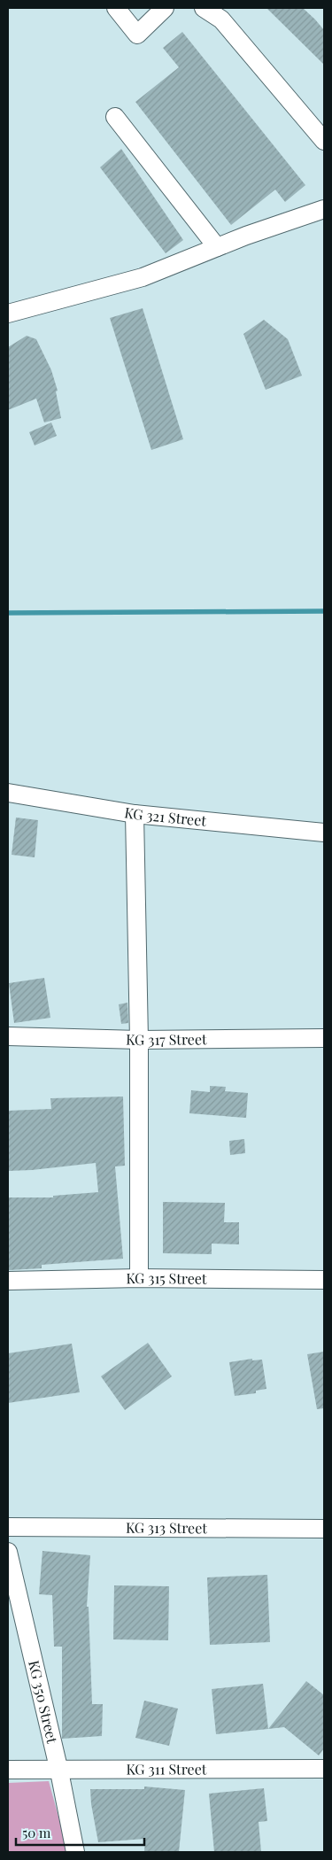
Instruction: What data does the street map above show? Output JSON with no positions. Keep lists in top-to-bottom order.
{
  "streets": {
    "street": [
      "KG 321 Street",
      "KG 317 Street",
      "KG 315 Street",
      "KG 313 Street",
      "KG 350 Street",
      "KG 311 Street"
    ]
  },
  "crossings": [
    ["KG 350 Street", "KG 311 Street"]
  ],
  "scale_bar": "50 m"
}
